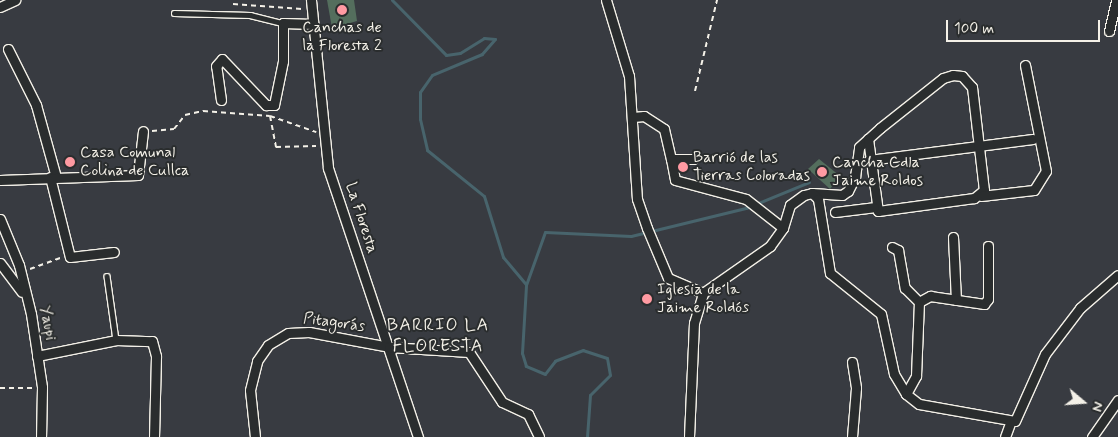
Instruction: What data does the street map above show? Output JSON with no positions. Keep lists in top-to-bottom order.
{
  "streets": {
    "street": ["La Floresta", "Yaupi", "Pitagorás"]
  },
  "crossings": [
    ["La Floresta", "Pitagorás"]
  ],
  "districts": ["BARRIO LA FLORESTA"],
  "places": [
    "Canchas de la Floresta 2",
    "Casa Comunal Colina de Cullca",
    "Barrió de las Tierras Coloradas",
    "Cancha Cdla Jaime Roldos",
    "Iglesia de la Jaime Roldós"
  ],
  "scale_bar": "100 m",
  "north": "right"
}
